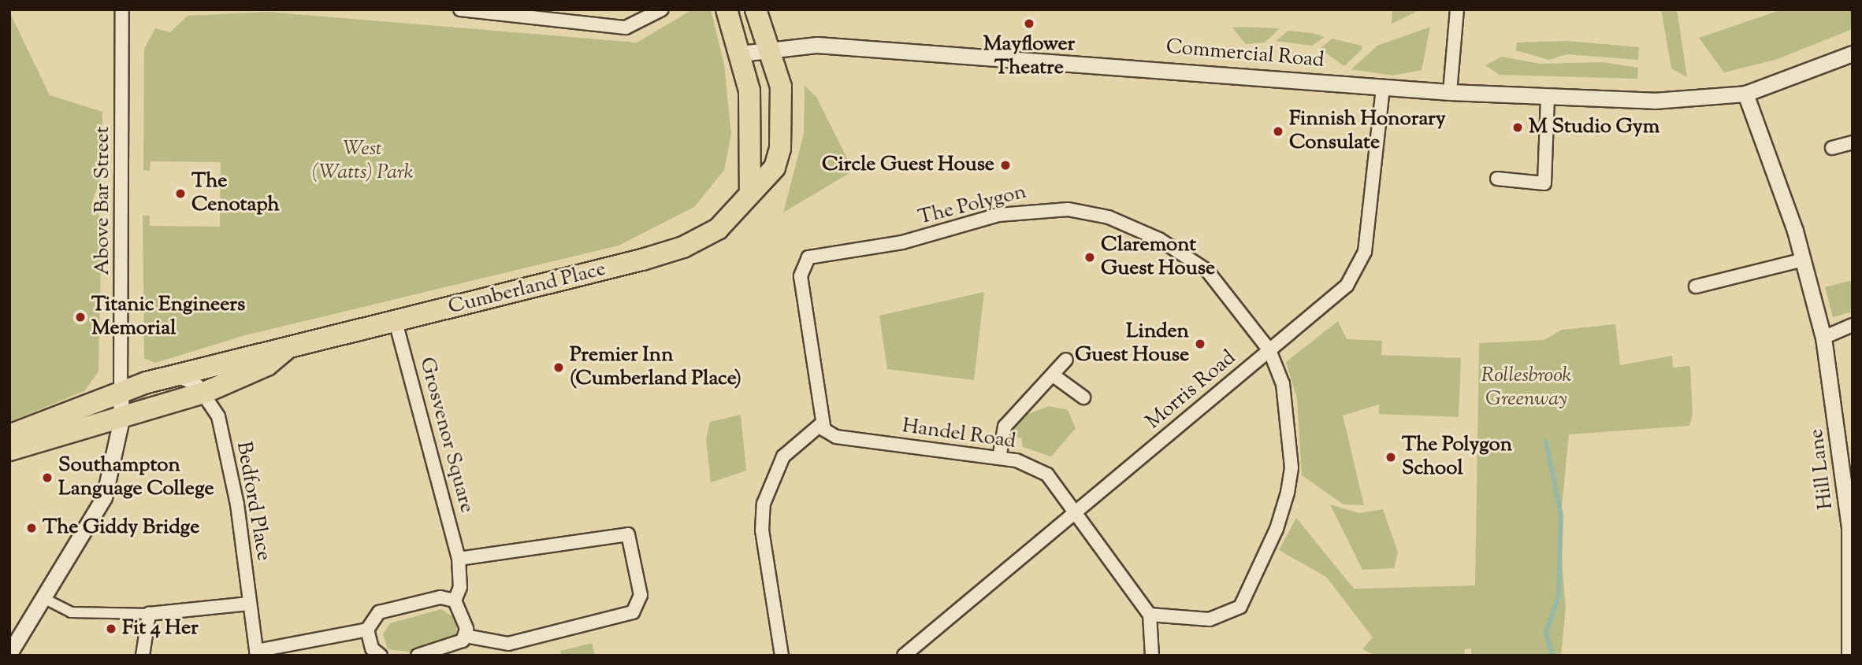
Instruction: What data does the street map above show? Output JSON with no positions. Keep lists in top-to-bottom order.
{
  "streets": {
    "main road": ["Cumberland Place"],
    "street": [
      "Commercial Road",
      "Above Bar Street",
      "The Polygon",
      "Morris Road",
      "Handel Road",
      "Grosvenor Square",
      "Hill Lane",
      "Bedford Place"
    ]
  },
  "crossings": [
    ["Commercial Road", "Cumberland Place"],
    ["Commercial Road", "Morris Road"],
    ["Commercial Road", "Hill Lane"],
    ["Above Bar Street", "Cumberland Place"],
    ["The Polygon", "Morris Road"],
    ["The Polygon", "Handel Road"],
    ["Cumberland Place", "Grosvenor Square"],
    ["Cumberland Place", "Bedford Place"],
    ["Morris Road", "Handel Road"]
  ],
  "parks": ["West (Watts) Park", "Rollesbrook Greenway"],
  "places": [
    "Mayflower Theatre",
    "M Studio Gym",
    "Finnish Honorary Consulate",
    "Circle Guest House",
    "The Cenotaph",
    "Claremont Guest House",
    "Titanic Engineers Memorial",
    "Linden Guest House",
    "Premier Inn (Cumberland Place)",
    "The Polygon School",
    "Southampton Language College",
    "The Giddy Bridge",
    "Fit 4 Her"
  ]
}
